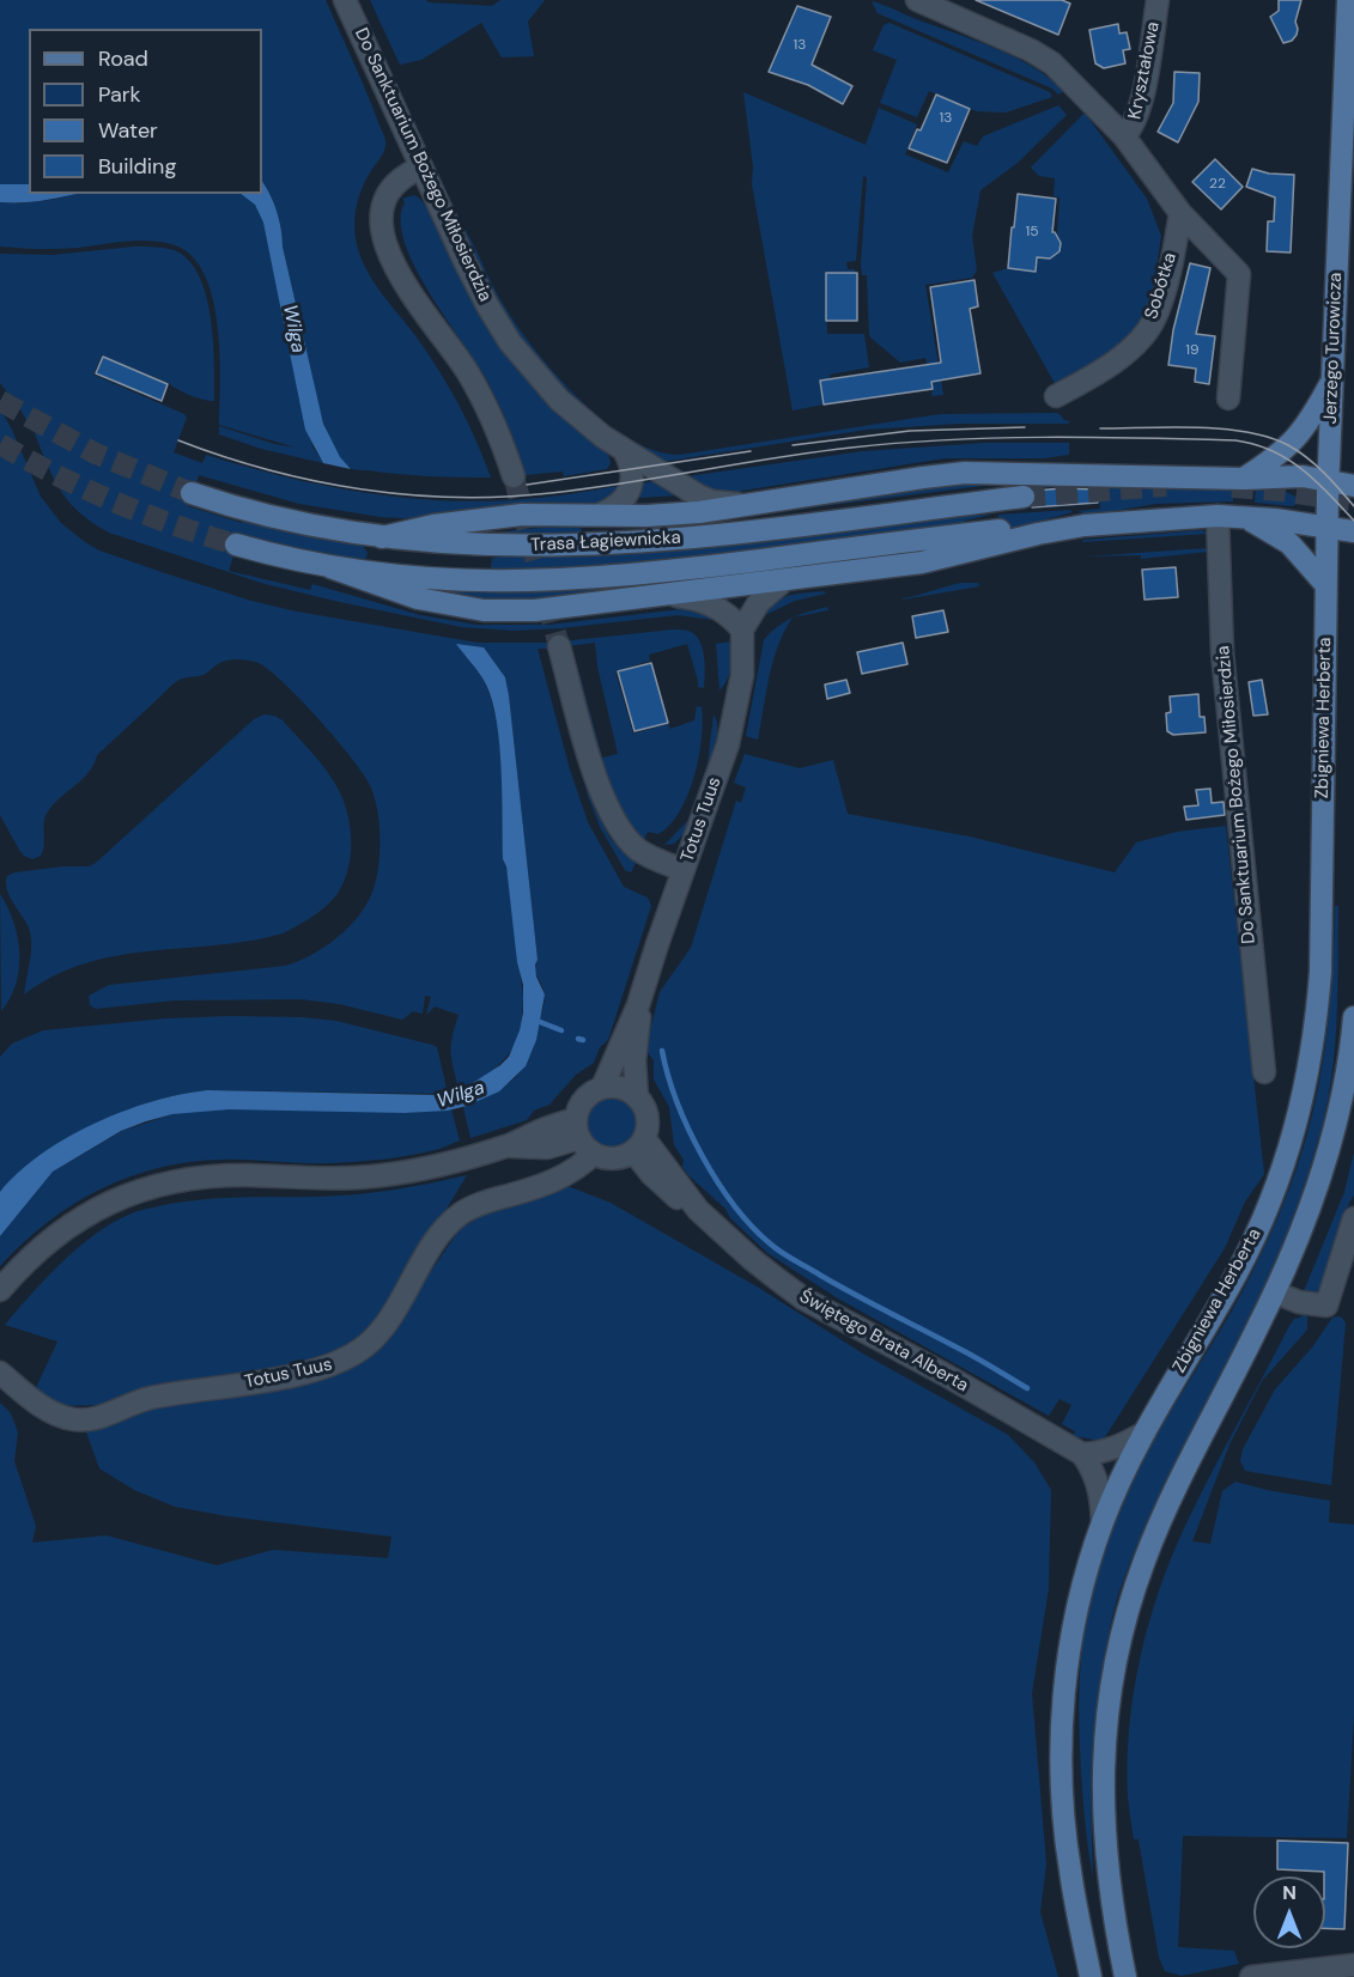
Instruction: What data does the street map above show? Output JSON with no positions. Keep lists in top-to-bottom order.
{
  "streets": {
    "main road": ["Jerzego Turowicza", "Trasa Łagiewnicka", "Zbigniewa Herberta"],
    "street": [
      "Kryształowa",
      "Do Sanktuarium Bożego Miłosierdzia",
      "Sobótka",
      "Totus Tuus",
      "Świętego Brata Alberta"
    ]
  },
  "crossings": [
    ["Jerzego Turowicza", "Zbigniewa Herberta"],
    ["Totus Tuus", "Świętego Brata Alberta"]
  ],
  "water": ["Wilga"],
  "house_numbers": [
    "13",
    "13",
    "22",
    "15",
    "19"
  ],
  "legend": [
    "Road",
    "Park",
    "Water",
    "Building"
  ],
  "north": "top"
}
